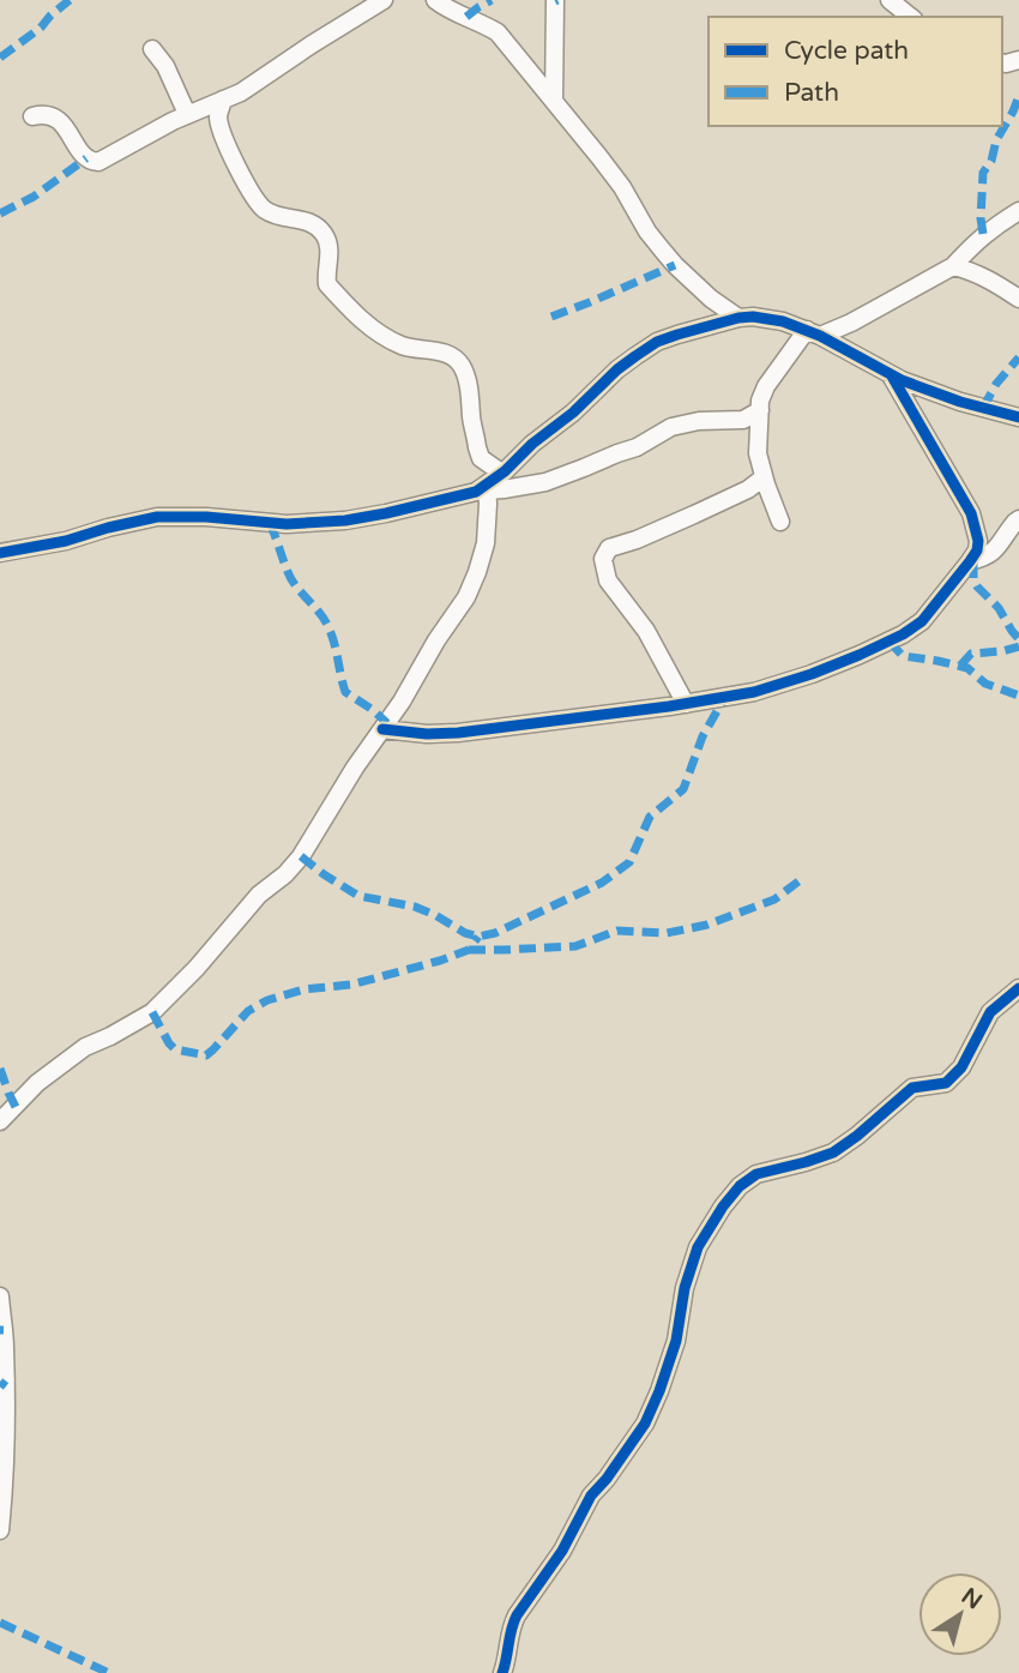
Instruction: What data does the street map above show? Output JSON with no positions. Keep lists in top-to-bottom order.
{
  "legend": ["Cycle path", "Path"],
  "north": "top right"
}
